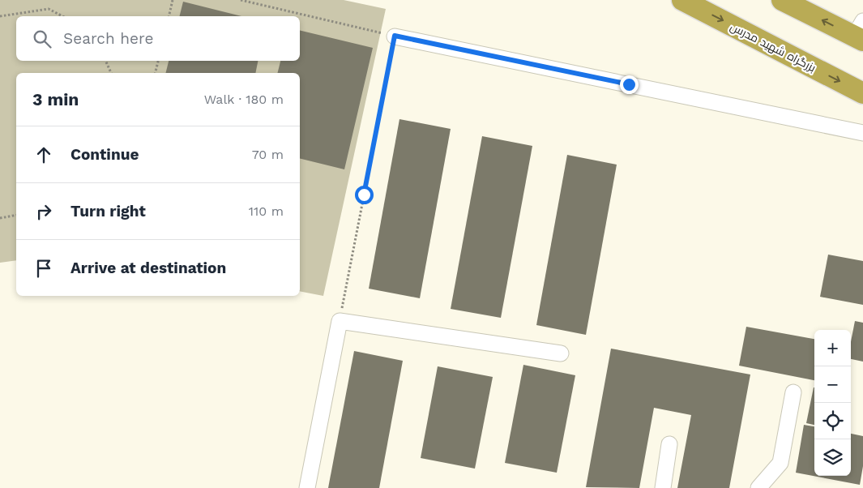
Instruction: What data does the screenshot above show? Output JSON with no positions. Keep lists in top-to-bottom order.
{
  "streets": {
    "highway": ["بزرگراه شهید مدرس"]
  },
  "page": {
    "search": "Search here",
    "heading": ["3 min", "Walk · 180 m"],
    "list": [
      ["Continue", "70 m"],
      ["Turn right", "110 m"],
      "Arrive at destination"
    ],
    "map_buttons": ["+", "−"]
  }
}
